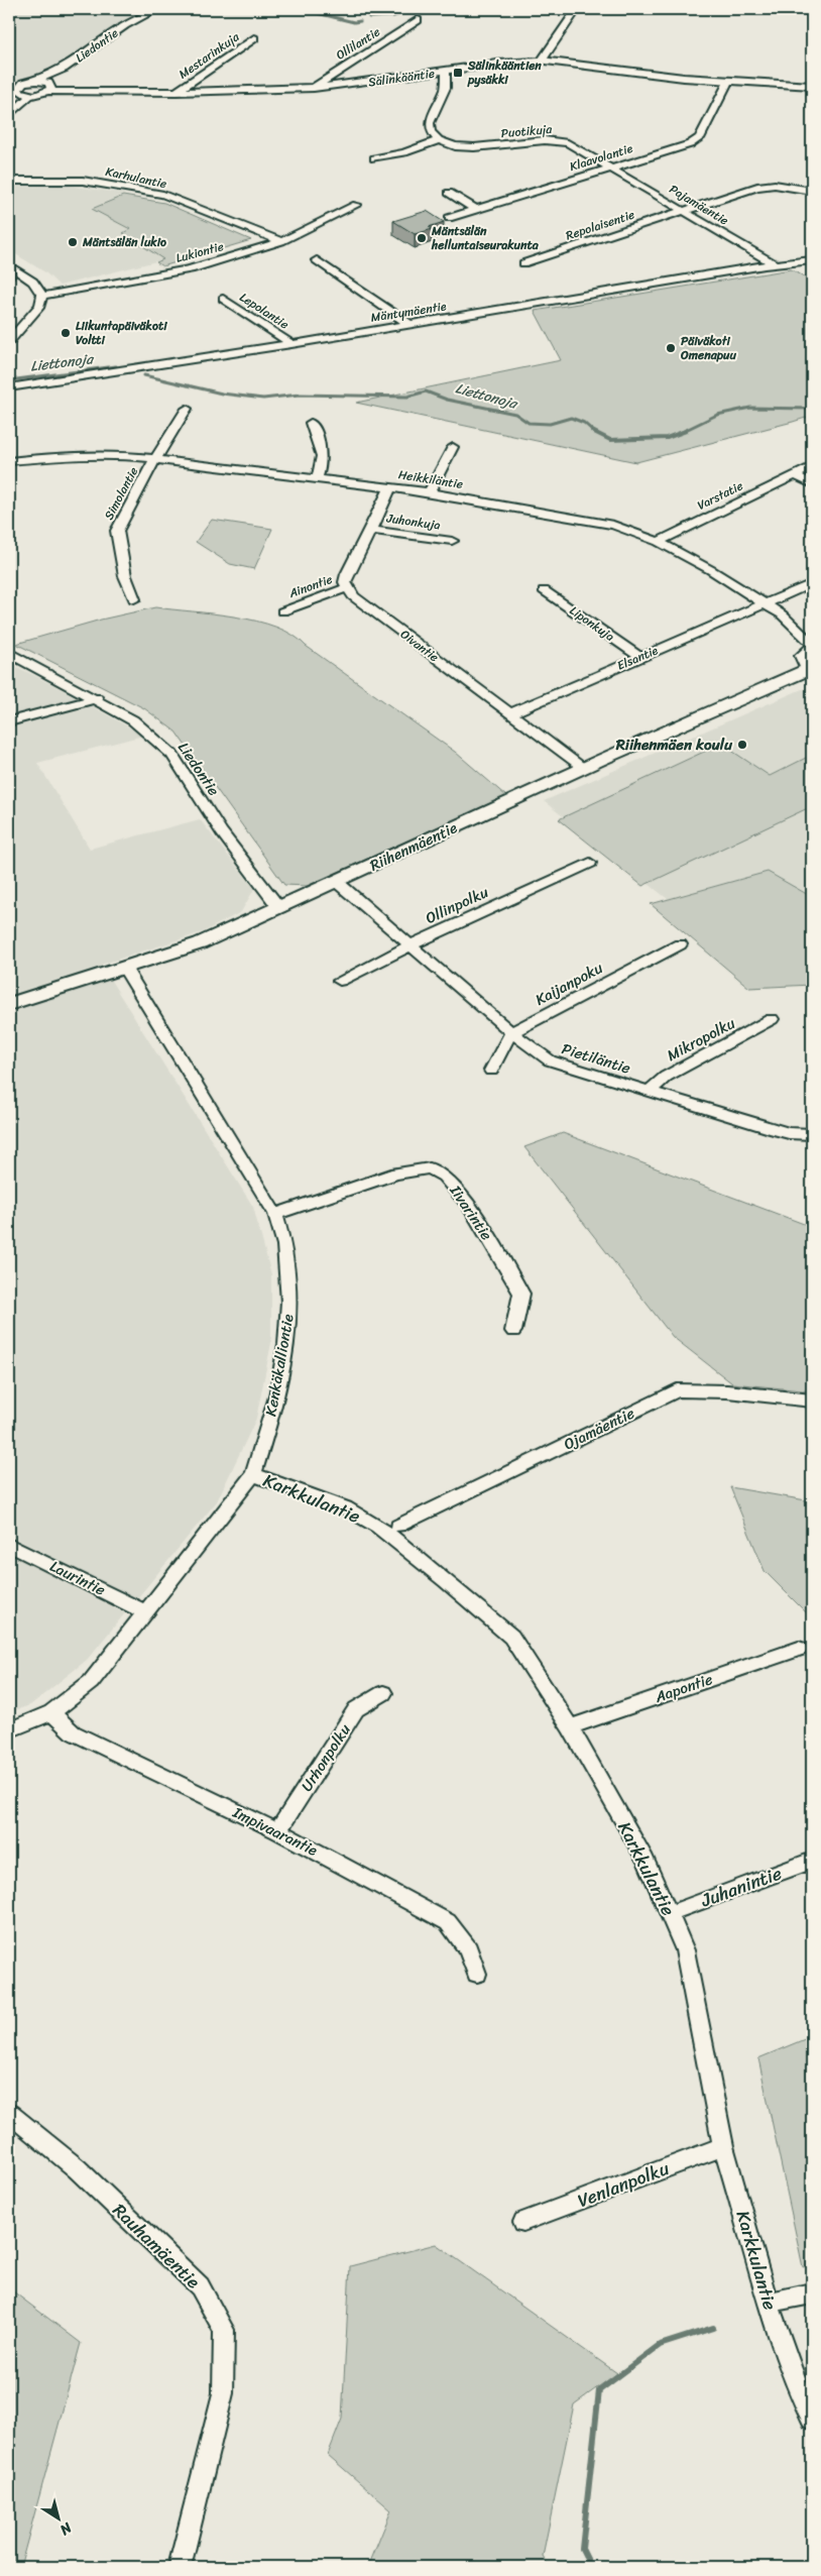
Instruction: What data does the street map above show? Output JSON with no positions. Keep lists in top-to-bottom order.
{
  "streets": {
    "street": [
      "Ollilantie",
      "Liedontie",
      "Mestarinkuja",
      "Sälinkääntie",
      "Puotikuja",
      "Klaavolantie",
      "Karhulantie",
      "Pajamäentie",
      "Repolaisentie",
      "Lukiontie",
      "Lepolantie",
      "Mäntymäentie",
      "Heikkiläntie",
      "Simolantie",
      "Varstatie",
      "Juhonkuja",
      "Ainontie",
      "Liponkuja",
      "Oivantie",
      "Elsantie",
      "Riihenmäentie",
      "Ollinpolku",
      "Kaijanpoku",
      "Mikropolku",
      "Pietiläntie",
      "Iivarintie",
      "Kenkäkalliontie",
      "Ojamäentie",
      "Karkkulantie",
      "Laurintie",
      "Aapontie",
      "Urhonpolku",
      "Impivaarantie",
      "Juhanintie",
      "Venlanpolku",
      "Rauhamäentie"
    ]
  },
  "crossings": [
    ["Ollilantie", "Sälinkääntie"],
    ["Liedontie", "Sälinkääntie"],
    ["Liedontie", "Riihenmäentie"],
    ["Mestarinkuja", "Sälinkääntie"],
    ["Sälinkääntie", "Klaavolantie"],
    ["Puotikuja", "Klaavolantie"],
    ["Puotikuja", "Pajamäentie"],
    ["Klaavolantie", "Pajamäentie"],
    ["Karhulantie", "Lukiontie"],
    ["Pajamäentie", "Repolaisentie"],
    ["Pajamäentie", "Mäntymäentie"],
    ["Lepolantie", "Mäntymäentie"],
    ["Heikkiläntie", "Simolantie"],
    ["Heikkiläntie", "Varstatie"],
    ["Heikkiläntie", "Elsantie"],
    ["Ainontie", "Oivantie"],
    ["Liponkuja", "Elsantie"],
    ["Oivantie", "Elsantie"],
    ["Oivantie", "Riihenmäentie"],
    ["Riihenmäentie", "Pietiläntie"],
    ["Riihenmäentie", "Kenkäkalliontie"],
    ["Ollinpolku", "Pietiläntie"],
    ["Kaijanpoku", "Pietiläntie"],
    ["Mikropolku", "Pietiläntie"],
    ["Iivarintie", "Kenkäkalliontie"],
    ["Kenkäkalliontie", "Karkkulantie"],
    ["Kenkäkalliontie", "Laurintie"],
    ["Kenkäkalliontie", "Impivaarantie"],
    ["Karkkulantie", "Aapontie"],
    ["Karkkulantie", "Juhanintie"],
    ["Karkkulantie", "Venlanpolku"],
    ["Urhonpolku", "Impivaarantie"]
  ],
  "water": ["Liettonoja"],
  "places": {
    "transit": ["Sälinkääntien pysäkki"],
    "other": [
      "Mäntsälän helluntaiseurakunta",
      "Mäntsälän lukio",
      "Liikuntapäiväkoti Voltti",
      "Päiväkoti Omenapuu",
      "Riihenmäen koulu"
    ]
  },
  "north": "bottom right"
}
